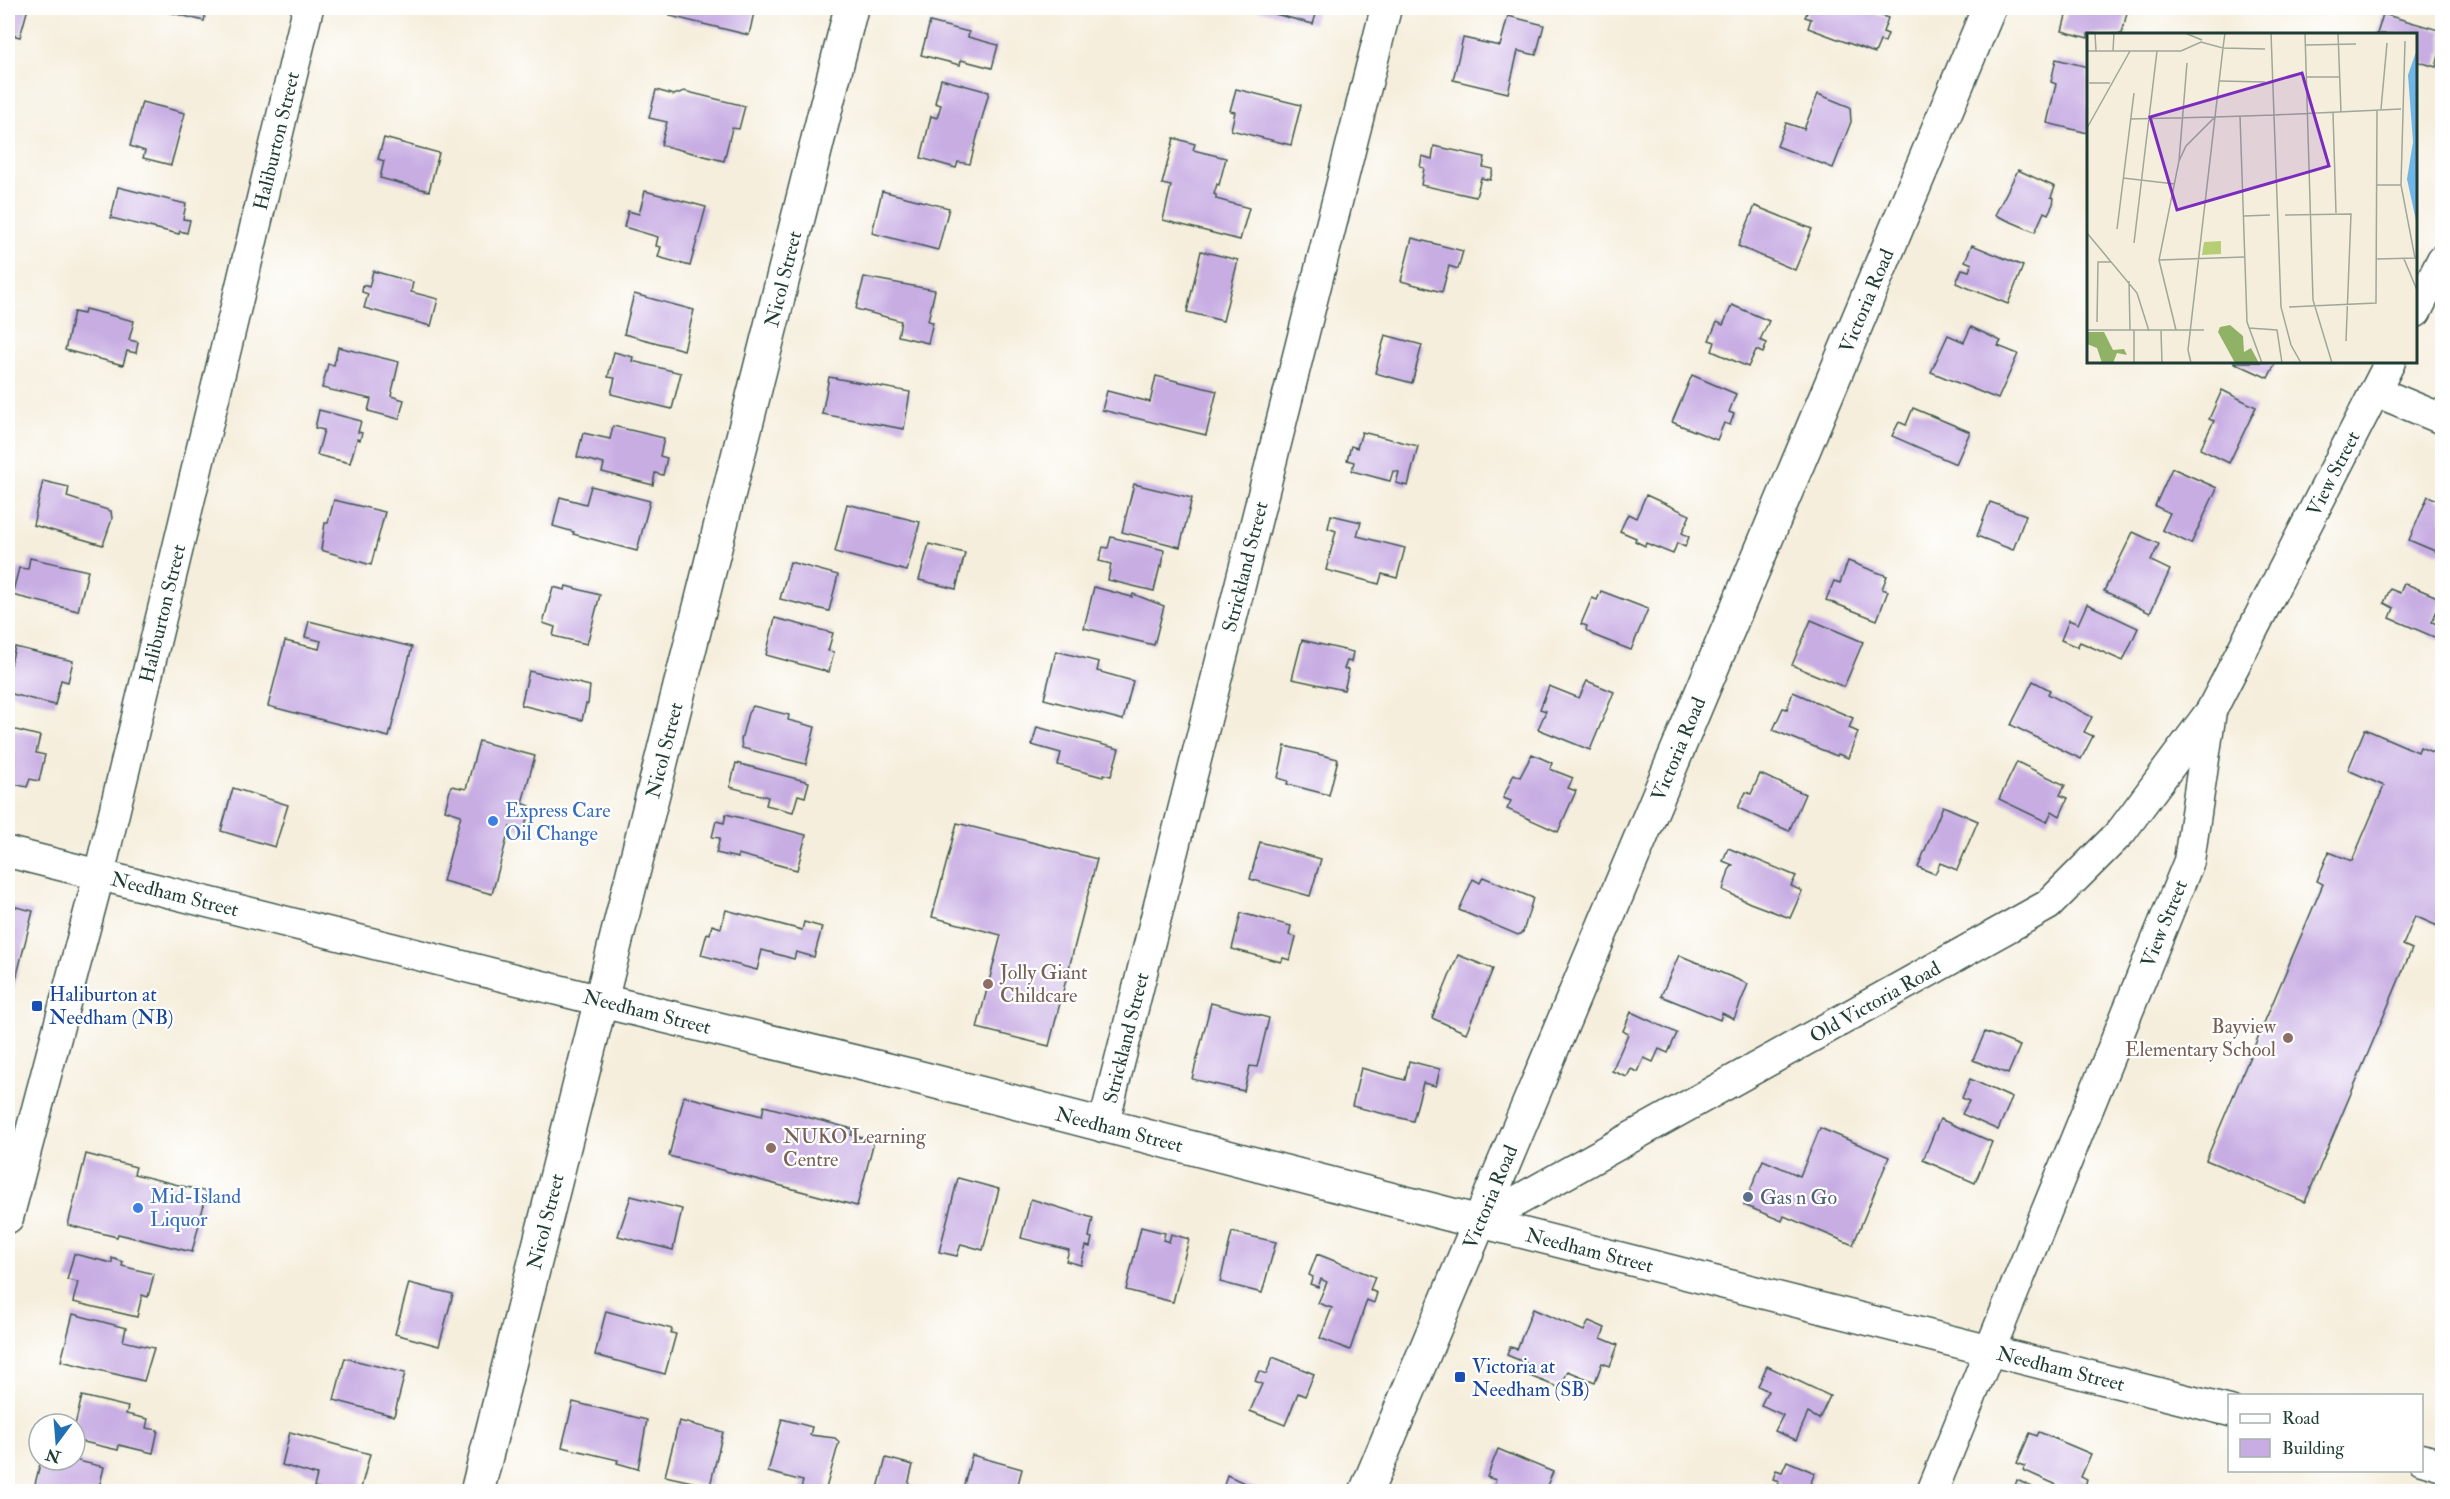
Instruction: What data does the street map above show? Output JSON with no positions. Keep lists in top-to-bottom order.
{
  "streets": {
    "main road": ["Nicol Street", "Victoria Road", "Needham Street"],
    "street": [
      "Haliburton Street",
      "View Street",
      "Strickland Street",
      "Old Victoria Road"
    ]
  },
  "crossings": [
    ["Haliburton Street", "Needham Street"],
    ["Nicol Street", "Needham Street"],
    ["Victoria Road", "Needham Street"],
    ["Victoria Road", "Old Victoria Road"],
    ["View Street", "Needham Street"],
    ["View Street", "Old Victoria Road"],
    ["Strickland Street", "Needham Street"],
    ["Needham Street", "Old Victoria Road"]
  ],
  "places": {
    "other": [
      "Express Care Oil Change",
      "Jolly Giant Childcare",
      "Bayview Elementary School",
      "NUKO Learning Centre",
      "Gas n Go",
      "Mid-Island Liquor"
    ],
    "transit": ["Haliburton at Needham (NB)", "Victoria at Needham (SB)"]
  },
  "legend": ["Road", "Building"],
  "north": "bottom"
}
